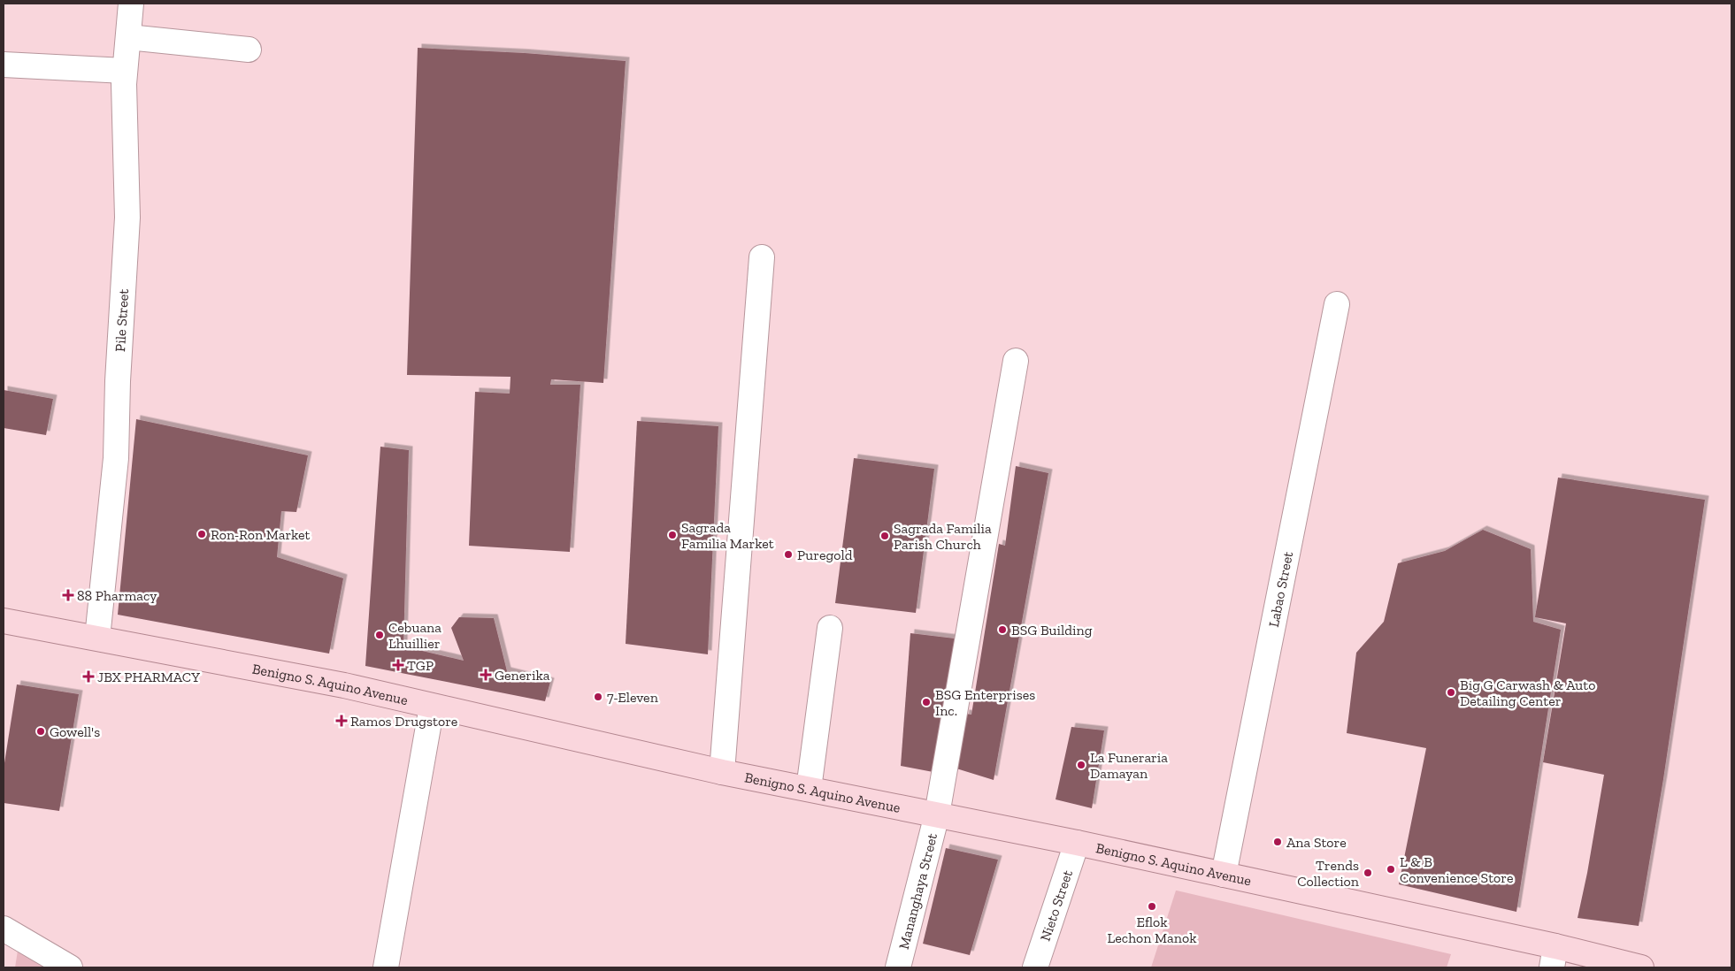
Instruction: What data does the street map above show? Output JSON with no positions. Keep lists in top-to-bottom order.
{
  "streets": {
    "main road": ["Benigno S. Aquino Avenue"],
    "street": [
      "Pile Street",
      "Labao Street",
      "Mananghaya Street",
      "Nieto Street"
    ]
  },
  "crossings": [
    ["Pile Street", "Benigno S. Aquino Avenue"],
    ["Labao Street", "Benigno S. Aquino Avenue"],
    ["Benigno S. Aquino Avenue", "Mananghaya Street"],
    ["Benigno S. Aquino Avenue", "Nieto Street"]
  ],
  "places": {
    "other": [
      "Ron-Ron Market",
      "Sagrada Familia Market",
      "Sagrada Familia Parish Church",
      "Puregold",
      "BSG Building",
      "Cebuana Lhuillier",
      "Big G Carwash & Auto Detailing Center",
      "7-Eleven",
      "BSG Enterprises Inc.",
      "Gowell's",
      "La Funeraria Damayan",
      "Ana Store",
      "L & B Convenience Store",
      "Trends Collection",
      "Eflok Lechon Manok"
    ],
    "health": [
      "88 Pharmacy",
      "TGP",
      "Generika",
      "JBX PHARMACY",
      "Ramos Drugstore"
    ]
  }
}
